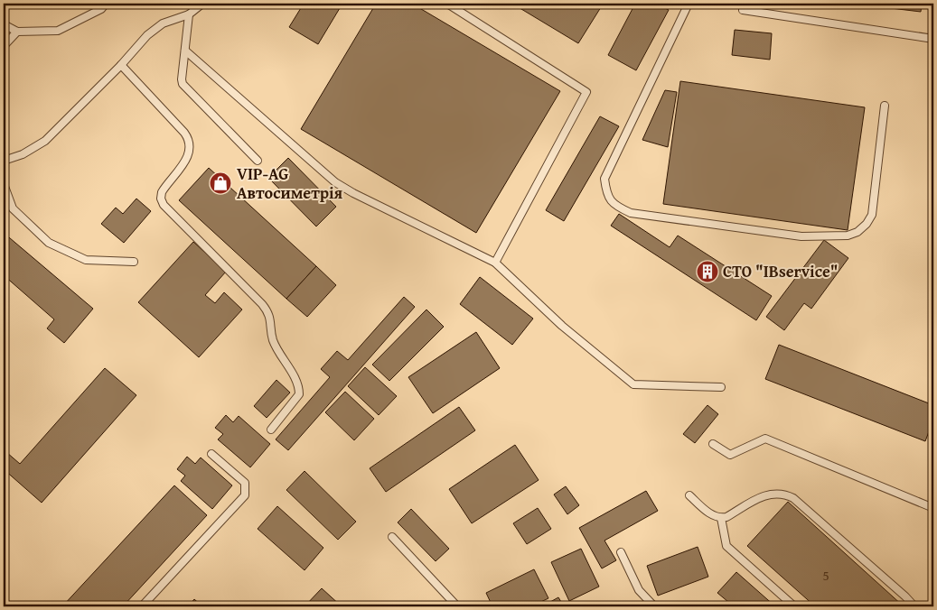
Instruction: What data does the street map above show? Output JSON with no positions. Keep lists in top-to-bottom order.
{
  "places": {
    "shop": ["VIP-AG Автосиметрія"],
    "building": ["СТО \"IBservice\""]
  },
  "house_numbers": ["5"]
}
